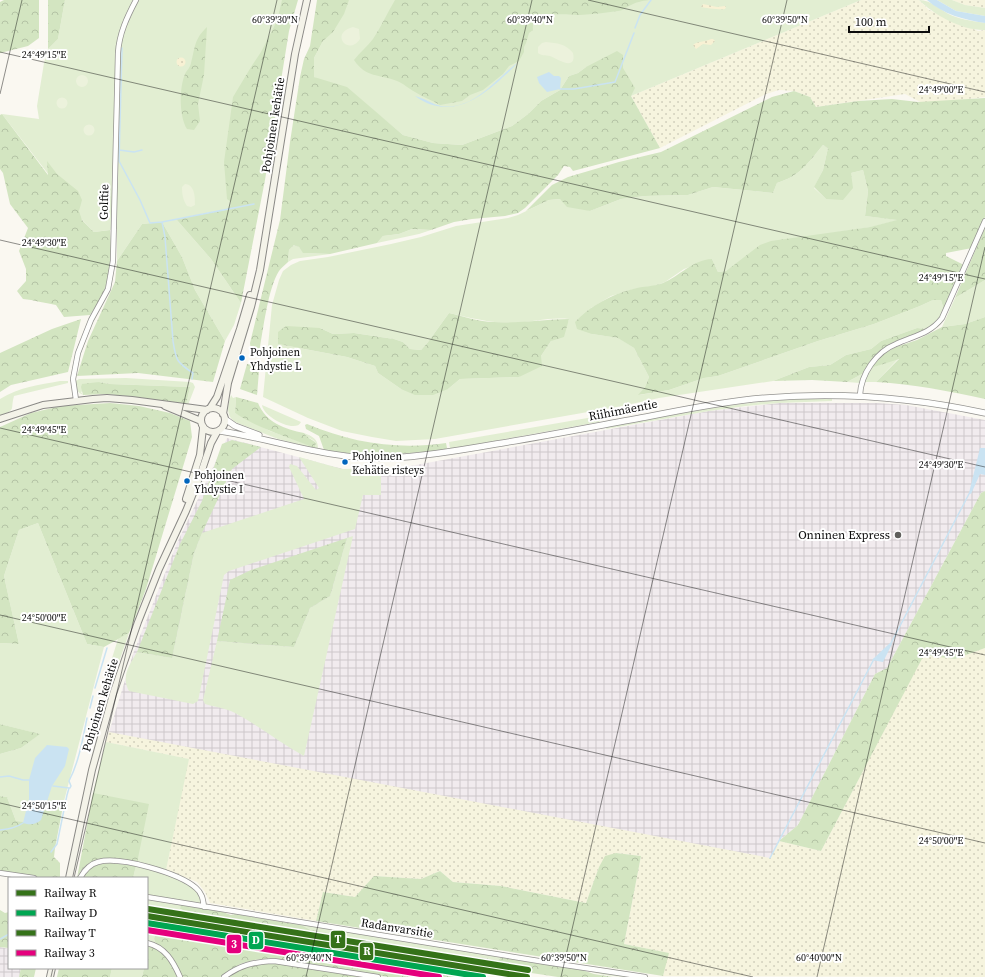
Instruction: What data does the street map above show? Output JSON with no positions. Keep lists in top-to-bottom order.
{
  "streets": {
    "main road": ["Pohjoinen kehätie"],
    "street": ["Golftie", "Riihimäentie", "Radanvarsitie"]
  },
  "crossings": [
    ["Pohjoinen kehätie", "Riihimäentie"]
  ],
  "places": [
    "Pohjoinen Yhdystie L",
    "Pohjoinen Kehätie risteys",
    "Pohjoinen Yhdystie I",
    "Onninen Express"
  ],
  "lines": [
    "rail line T",
    "rail line R",
    "rail line D",
    "rail line 3"
  ],
  "legend": [
    "Railway R",
    "Railway D",
    "Railway T",
    "Railway 3"
  ],
  "scale_bar": "100 m",
  "coordinates": [
    "60°39'30\"N",
    "60°39'40\"N",
    "60°39'50\"N",
    "24°49'15\"E",
    "24°49'00\"E",
    "24°49'30\"E",
    "24°49'45\"E",
    "24°50'00\"E",
    "24°50'15\"E",
    "60°40'00\"N"
  ]
}
